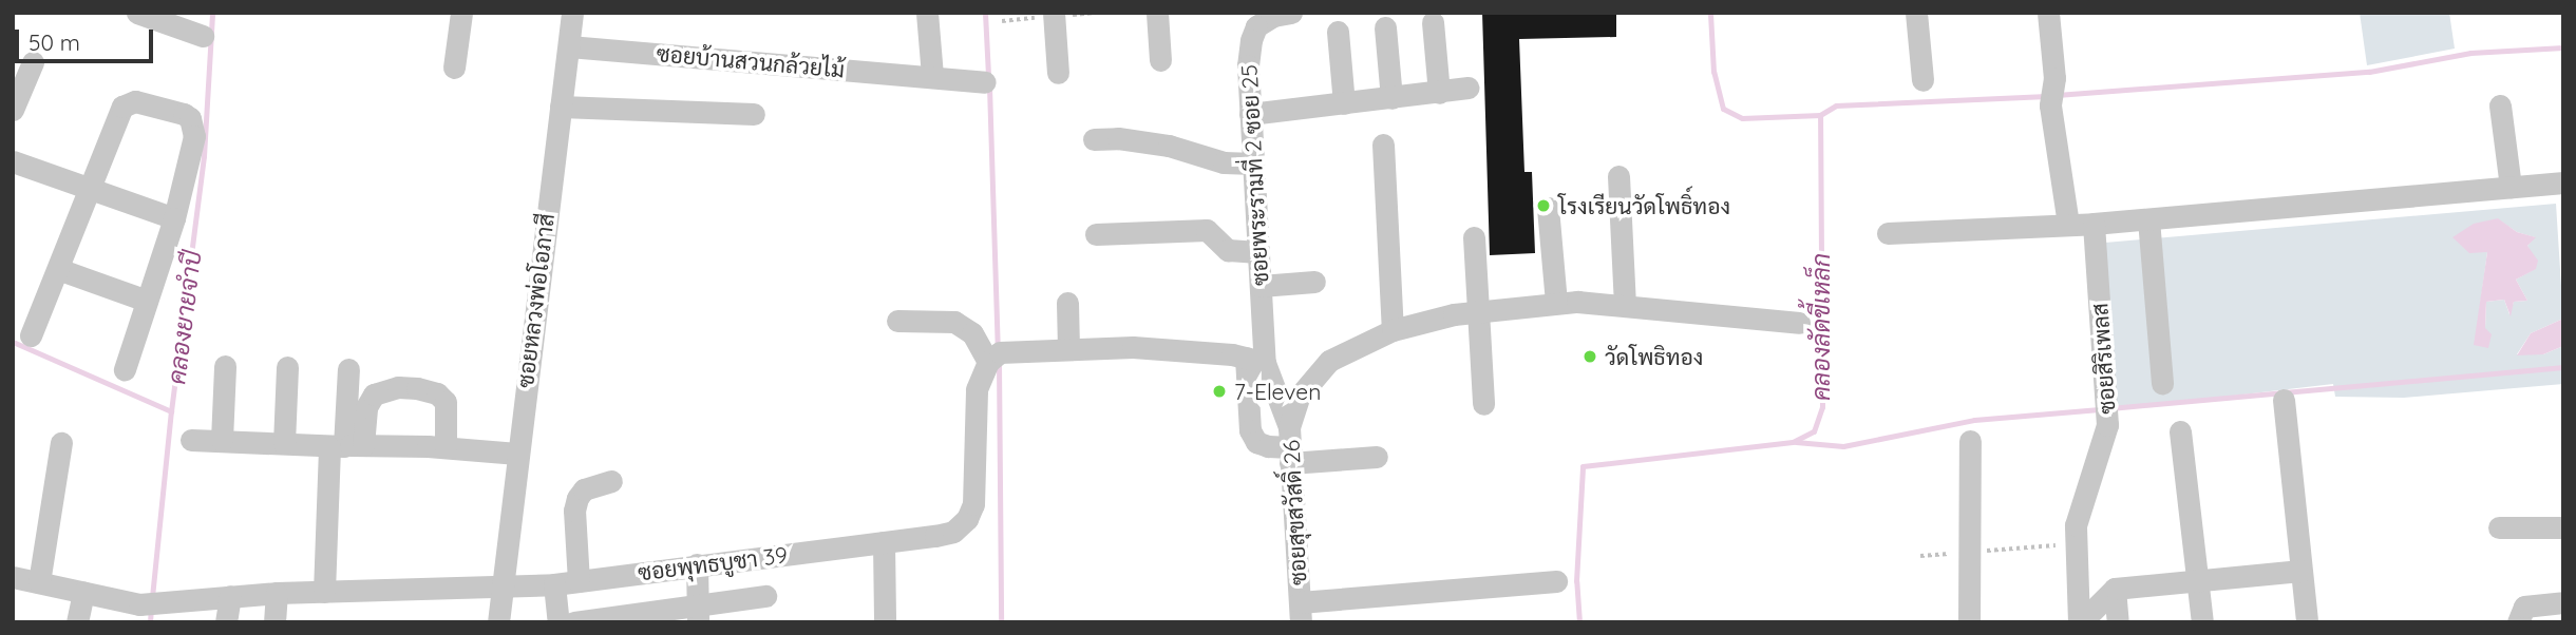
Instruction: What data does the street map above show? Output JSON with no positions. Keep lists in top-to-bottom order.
{
  "streets": {
    "street": [
      "ซอยบ้านสวนกล้วยไม้",
      "ซอยพระรามที่ 2 ซอย 25",
      "ซอยหลวงพ่อโอภาสี",
      "ซอยสิริเพลส",
      "ซอยสุขสวัสดิ์ 26",
      "ซอยพุทธบูชา 39"
    ]
  },
  "crossings": [
    ["ซอยบ้านสวนกล้วยไม้", "ซอยหลวงพ่อโอภาสี"],
    ["ซอยพระรามที่ 2 ซอย 25", "ซอยสุขสวัสดิ์ 26"],
    ["ซอยหลวงพ่อโอภาสี", "ซอยพุทธบูชา 39"]
  ],
  "water": ["คลองยายจำปี", "คลองลัดขี้เหล็ก"],
  "places": ["โรงเรียนวัดโพธิ์ทอง", "วัดโพธิทอง", "7-Eleven"],
  "scale_bar": "50 m"
}
